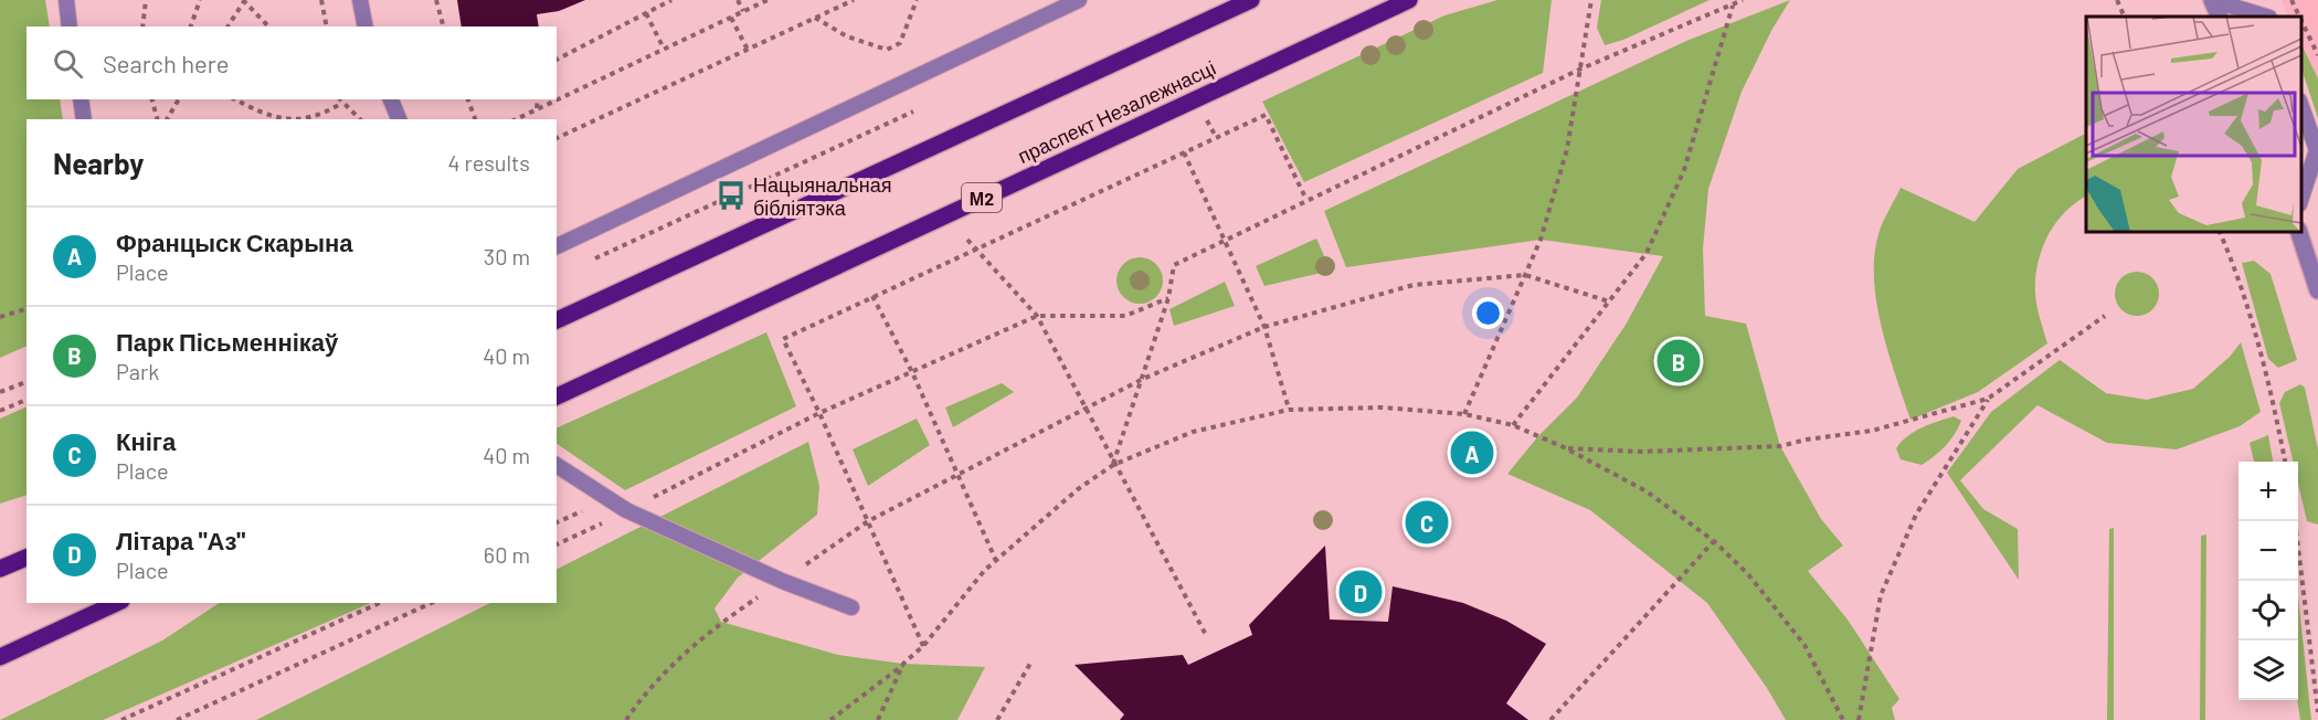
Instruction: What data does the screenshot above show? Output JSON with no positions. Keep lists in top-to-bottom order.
{
  "streets": {
    "main road": ["праспект Незалежнасці", "М2"]
  },
  "places": {
    "bus stop": ["Нацыянальная бібліятэка"]
  },
  "page": {
    "search": "Search here",
    "heading": ["Nearby", "4 results"],
    "list": [
      {
        "mark": "A",
        "name": "Францыск Скарына",
        "note": "Place",
        "value": "30 m"
      },
      {
        "mark": "B",
        "name": "Парк Пісьменнікаў",
        "note": "Park",
        "value": "40 m"
      },
      {
        "mark": "C",
        "name": "Кніга",
        "note": "Place",
        "value": "40 m"
      },
      {
        "mark": "D",
        "name": "Літара \"Аз\"",
        "note": "Place",
        "value": "60 m"
      }
    ],
    "pins": [
      "B",
      "A",
      "C",
      "D"
    ],
    "map_buttons": ["+", "−"]
  }
}
